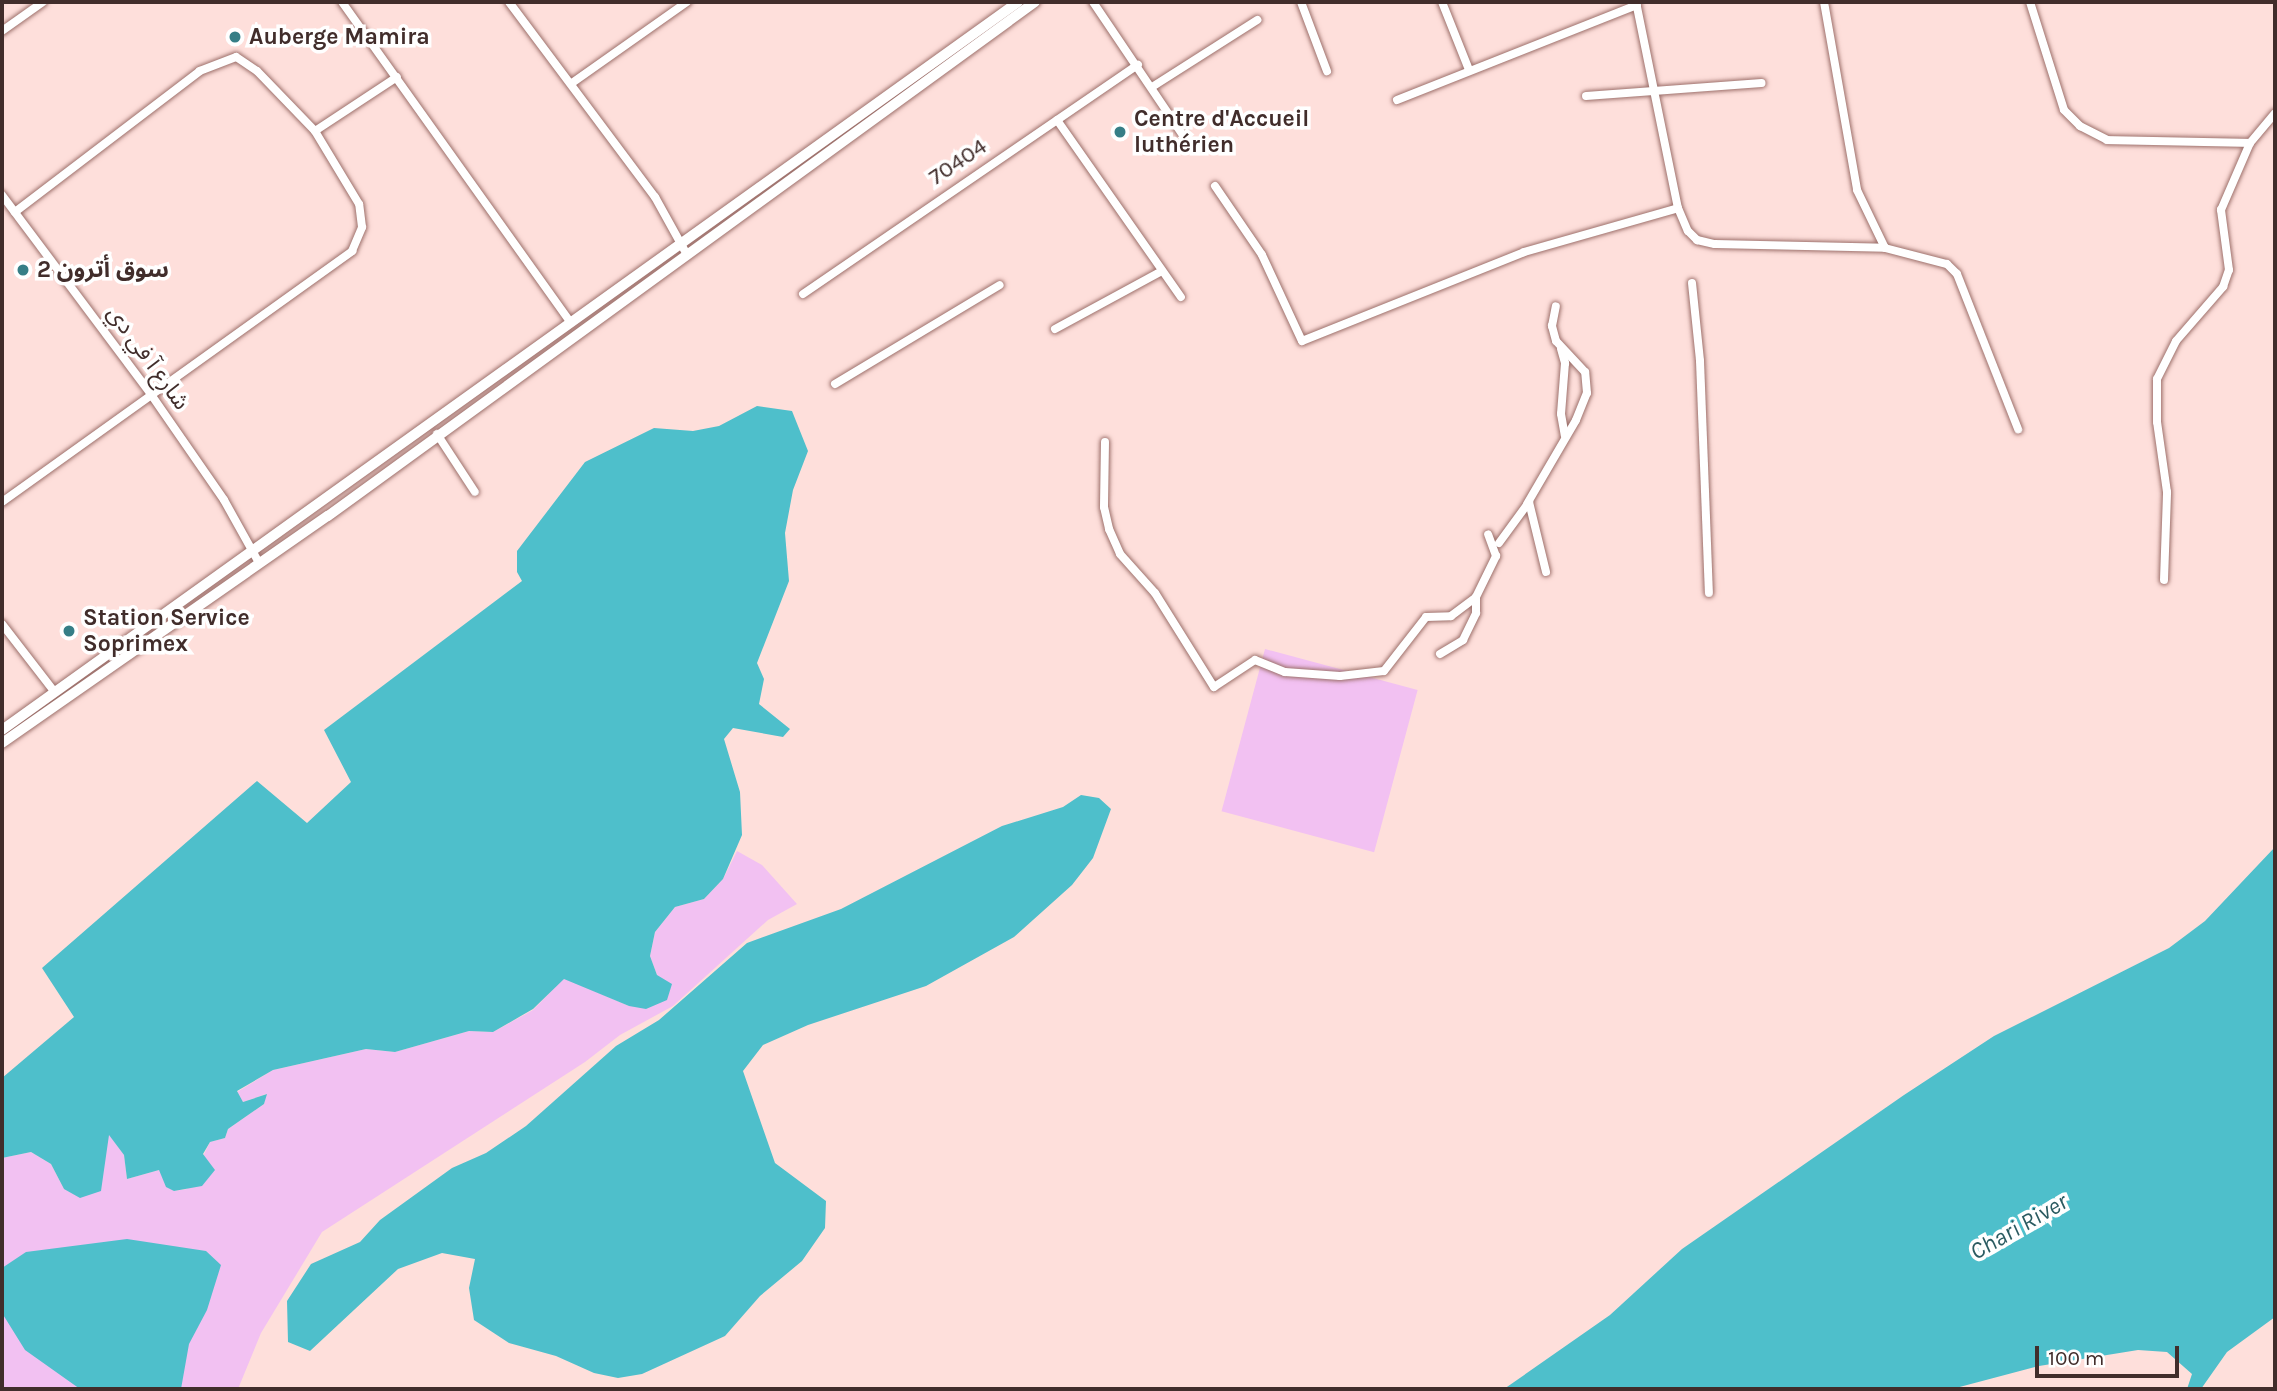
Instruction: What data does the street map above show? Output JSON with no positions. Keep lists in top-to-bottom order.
{
  "streets": {
    "street": ["70404", "شارع آ في دي"]
  },
  "water": ["Chari River"],
  "places": [
    "Auberge Mamira",
    "Centre d'Accueil luthérien",
    "سوق أترون 2",
    "Station Service Soprimex"
  ],
  "scale_bar": "100 m"
}
